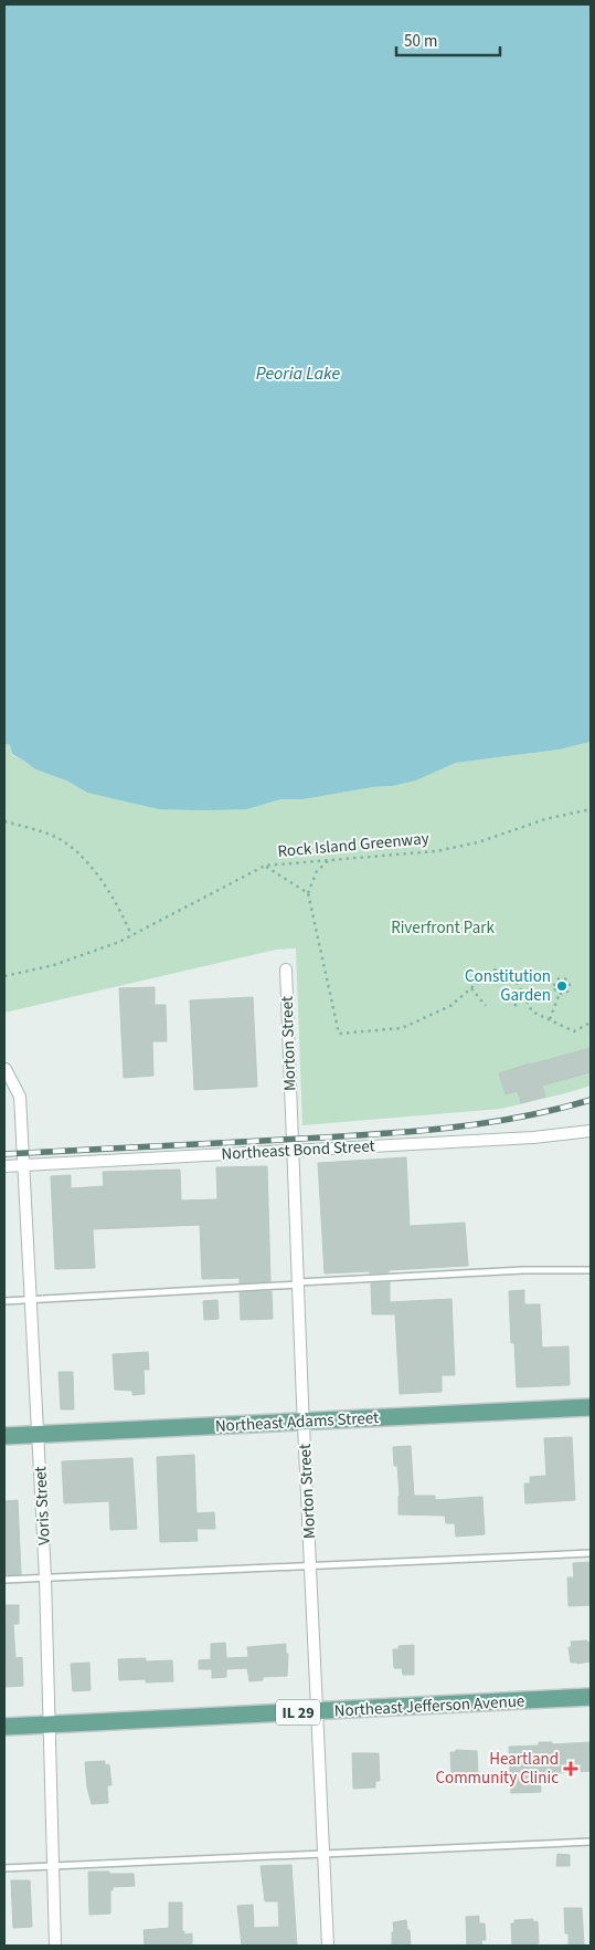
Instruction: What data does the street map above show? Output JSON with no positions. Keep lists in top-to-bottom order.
{
  "streets": {
    "main road": ["Northeast Adams Street", "Northeast Jefferson Avenue", "IL 29"],
    "street": ["Morton Street", "Northeast Bond Street", "Voris Street"],
    "path": ["Rock Island Greenway"]
  },
  "crossings": [
    ["Morton Street", "Northeast Bond Street"],
    ["Morton Street", "Northeast Adams Street"],
    ["Morton Street", "Northeast Jefferson Avenue"],
    ["Northeast Bond Street", "Voris Street"],
    ["Northeast Adams Street", "Voris Street"],
    ["Voris Street", "Northeast Jefferson Avenue"]
  ],
  "water": ["Peoria Lake"],
  "parks": ["Riverfront Park"],
  "places": {
    "other": ["Constitution Garden"],
    "health": ["Heartland Community Clinic"]
  },
  "scale_bar": "50 m"
}
